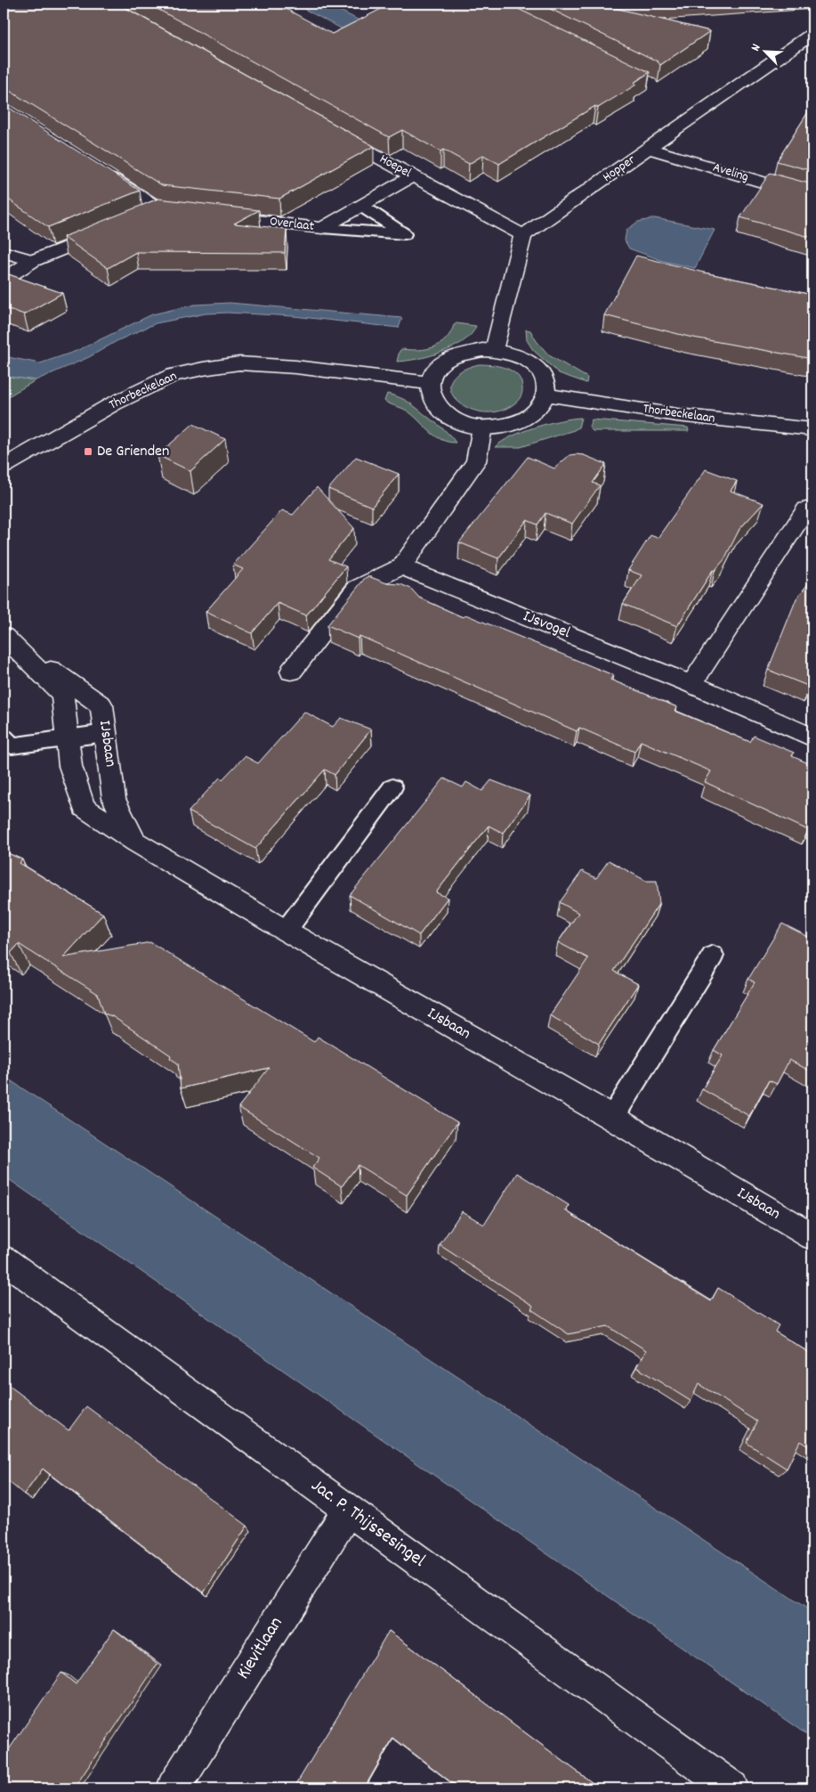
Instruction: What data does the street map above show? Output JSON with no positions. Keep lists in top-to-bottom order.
{
  "streets": {
    "street": [
      "Hoepel",
      "Hopper",
      "Aveling",
      "Overlaat",
      "Thorbeckelaan",
      "IJsvogel",
      "IJsbaan",
      "Jac. P. Thijssesingel",
      "Kievitlaan"
    ]
  },
  "crossings": [
    ["Hoepel", "Hopper"],
    ["Hoepel", "Overlaat"],
    ["Hopper", "Aveling"],
    ["Jac. P. Thijssesingel", "Kievitlaan"]
  ],
  "places": {
    "transit": ["De Grienden"]
  },
  "north": "top left"
}
